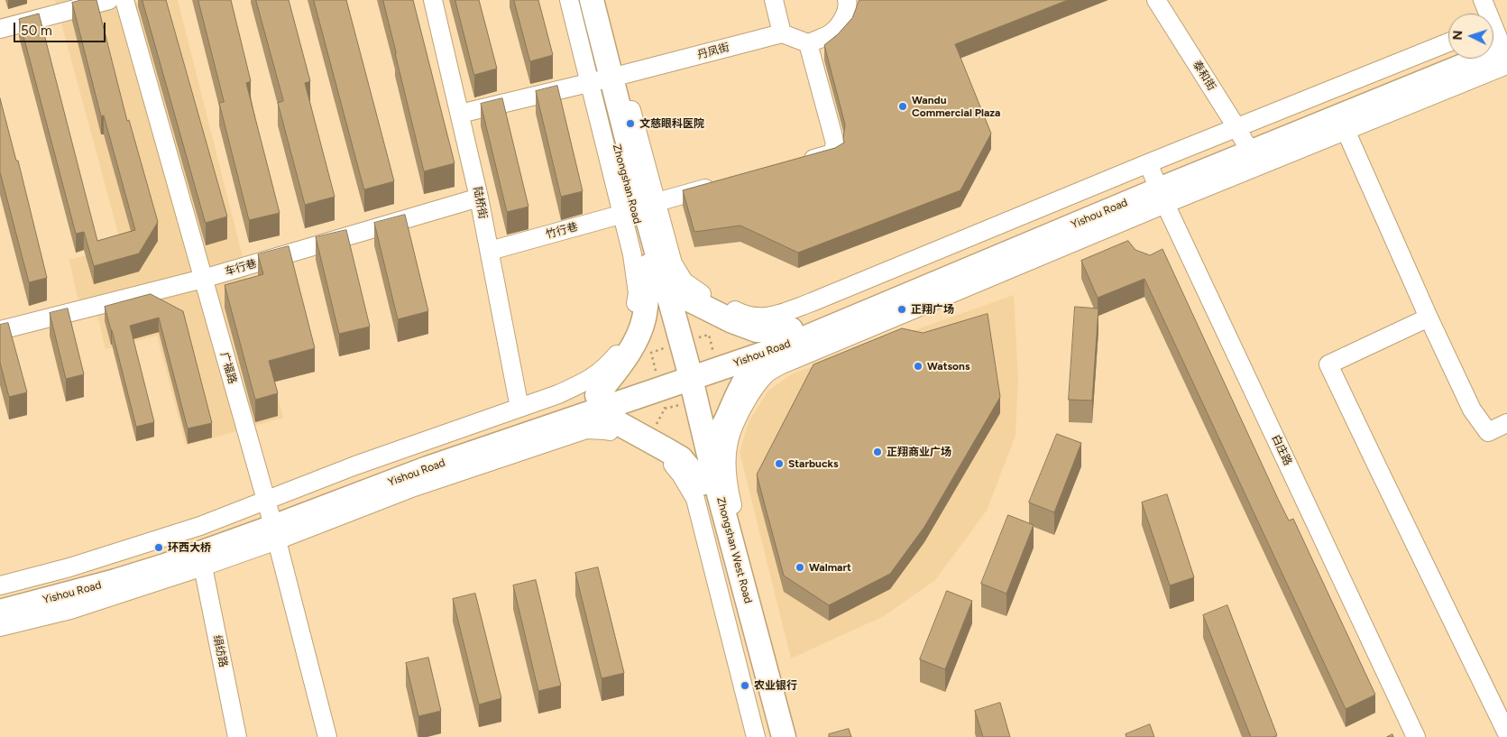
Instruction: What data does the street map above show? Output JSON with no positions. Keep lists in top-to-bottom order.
{
  "streets": {
    "main road": ["Zhongshan Road", "Yishou Road", "Zhongshan West Road"],
    "street": [
      "丹凤街",
      "泰和街",
      "陆桥街",
      "竹行巷",
      "车行巷",
      "广福路",
      "白庄路",
      "绢纺路"
    ]
  },
  "crossings": [
    ["丹凤街", "Zhongshan Road"],
    ["丹凤街", "陆桥街"],
    ["泰和街", "Yishou Road"],
    ["Zhongshan Road", "Yishou Road"],
    ["Zhongshan Road", "竹行巷"],
    ["Zhongshan Road", "Zhongshan West Road"],
    ["陆桥街", "竹行巷"],
    ["陆桥街", "车行巷"],
    ["Yishou Road", "广福路"],
    ["Yishou Road", "白庄路"],
    ["Yishou Road", "Zhongshan West Road"],
    ["车行巷", "广福路"]
  ],
  "places": [
    "Wandu Commercial Plaza",
    "文慈眼科医院",
    "正翔广场",
    "Watsons",
    "正翔商业广场",
    "Starbucks",
    "环西大桥",
    "Walmart",
    "农业银行"
  ],
  "scale_bar": "50 m",
  "north": "left"
}
